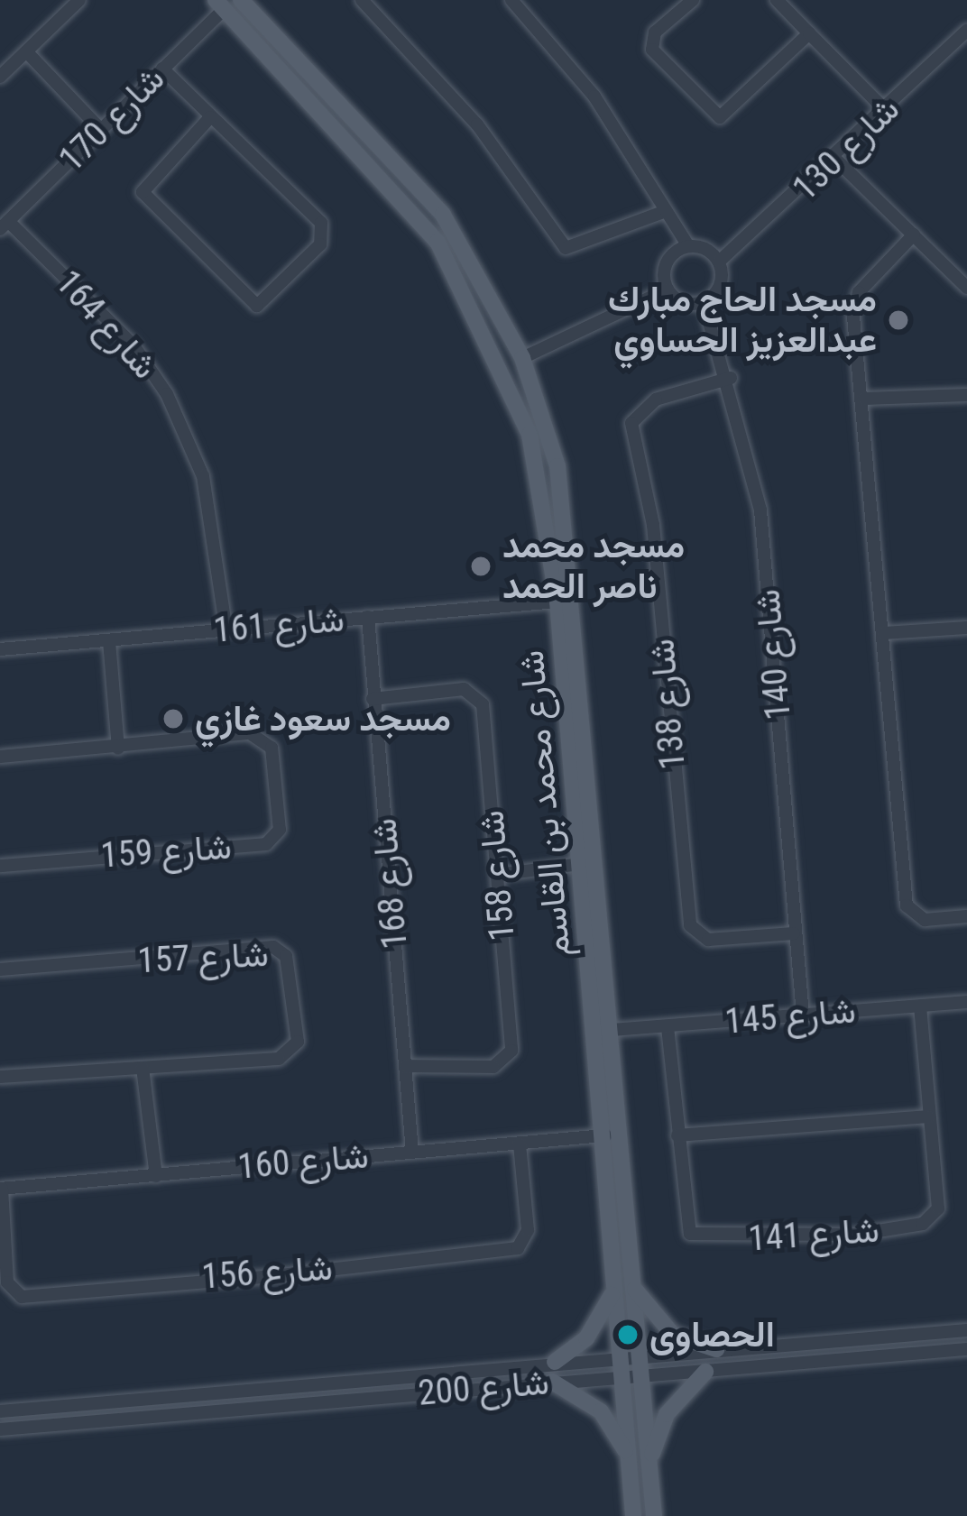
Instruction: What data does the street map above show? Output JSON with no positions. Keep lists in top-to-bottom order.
{
  "streets": {
    "main road": ["شارع محمد بن القاسم"],
    "street": [
      "شارع 170",
      "شارع 130",
      "شارع 164",
      "شارع 161",
      "شارع 140",
      "شارع 138",
      "شارع 159",
      "158 شارع",
      "شارع 168",
      "شارع 157",
      "شارع 145",
      "شارع 160",
      "شارع 141",
      "شارع 156",
      "شارع 200"
    ]
  },
  "crossings": [
    ["شارع 170", "شارع 164"],
    ["شارع 170", "شارع محمد بن القاسم"],
    ["شارع 130", "شارع 140"],
    ["شارع 164", "شارع 161"],
    ["شارع 161", "شارع محمد بن القاسم"],
    ["شارع 161", "شارع 168"],
    ["شارع 140", "شارع 138"],
    ["شارع 140", "شارع 145"],
    ["شارع محمد بن القاسم", "شارع 145"],
    ["شارع محمد بن القاسم", "شارع 160"],
    ["شارع محمد بن القاسم", "شارع 200"],
    ["158 شارع", "شارع 168"],
    ["شارع 168", "شارع 160"],
    ["شارع 145", "شارع 141"],
    ["شارع 160", "شارع 156"]
  ],
  "places": [
    "مسجد الحاج مبارك عبدالعزيز الحساوي",
    "مسجد محمد ناصر الحمد",
    "مسجد سعود غازي",
    "الحصاوى"
  ]
}
